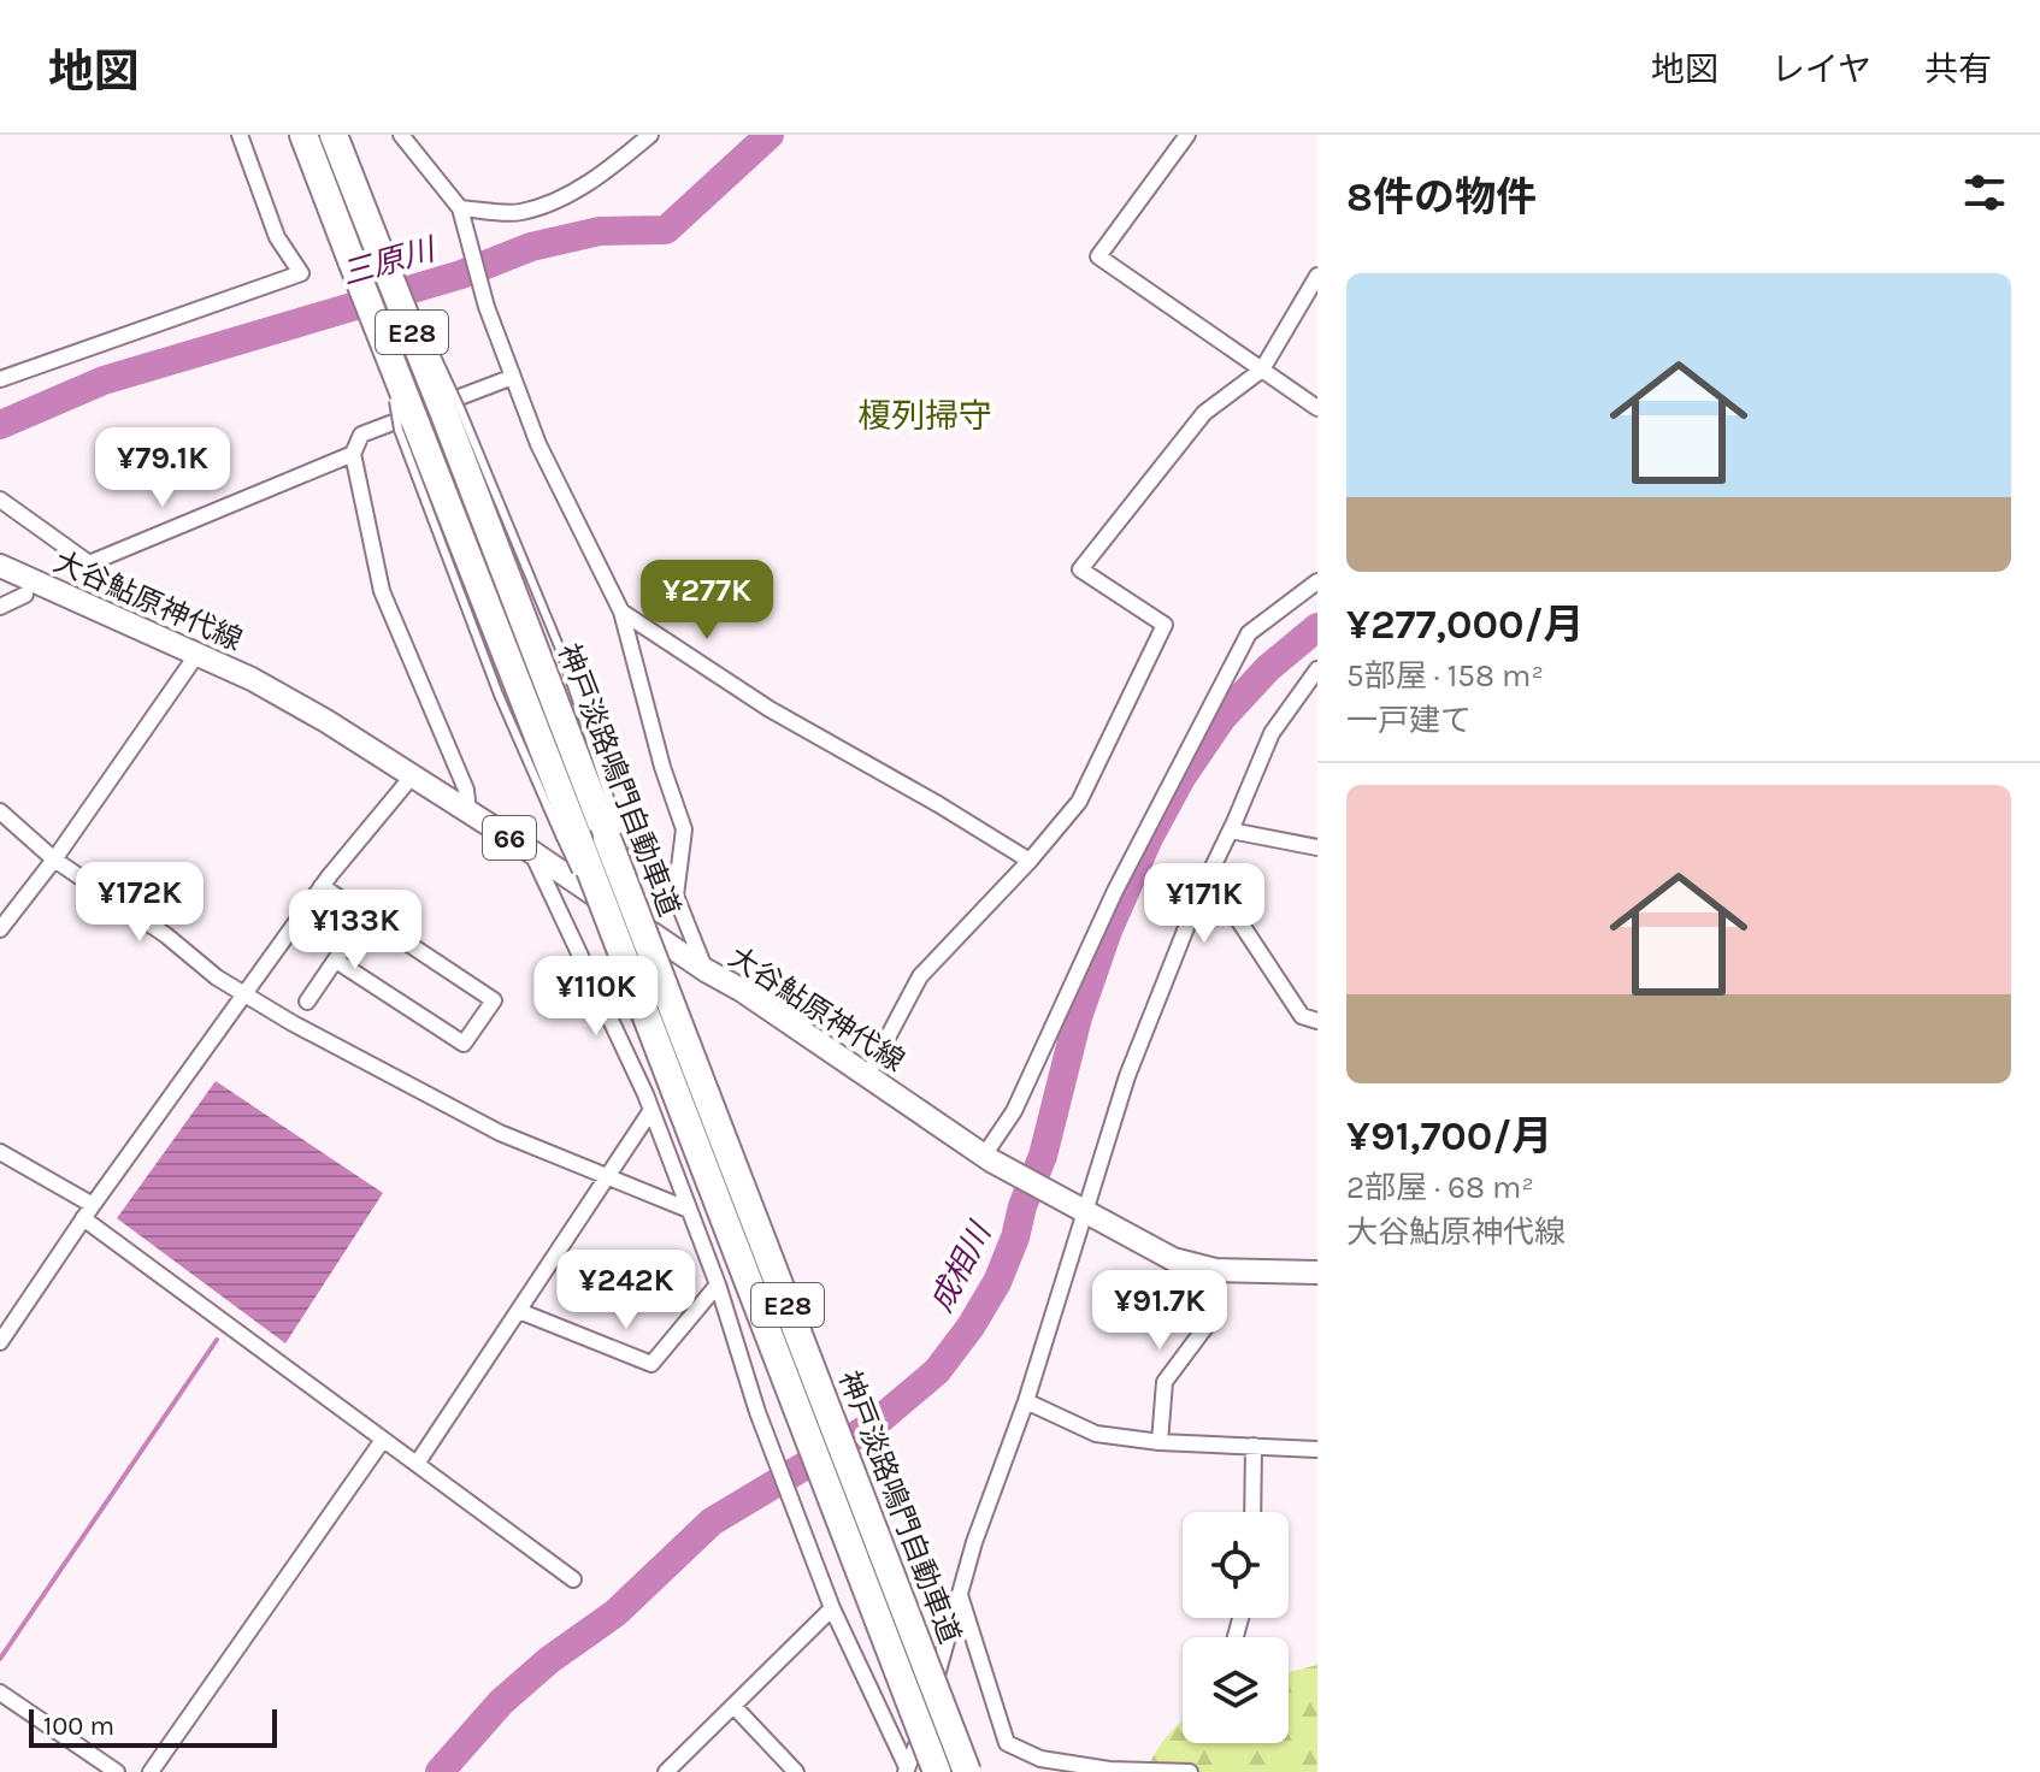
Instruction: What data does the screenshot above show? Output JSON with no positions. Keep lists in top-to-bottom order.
{
  "streets": {
    "highway": ["E28", "神戸淡路鳴門自動車道"],
    "main road": ["大谷鮎原神代線", "66"]
  },
  "districts": ["榎列掃守"],
  "water": ["三原川", "成相川"],
  "scale_bar": "100 m",
  "page": {
    "header": "地図",
    "nav": ["地図", "レイヤ", "共有"],
    "heading": "8件の物件",
    "list": [
      {
        "name": "¥277,000/月",
        "note": "5部屋 · 158 m² · 一戸建て"
      },
      {
        "name": "¥91,700/月",
        "note": "2部屋 · 68 m² · 大谷鮎原神代線"
      }
    ],
    "price": [
      "¥79.1K",
      "¥277K",
      "¥172K",
      "¥171K",
      "¥133K",
      "¥110K",
      "¥242K",
      "¥91.7K"
    ],
    "scale": "100 m"
  }
}
